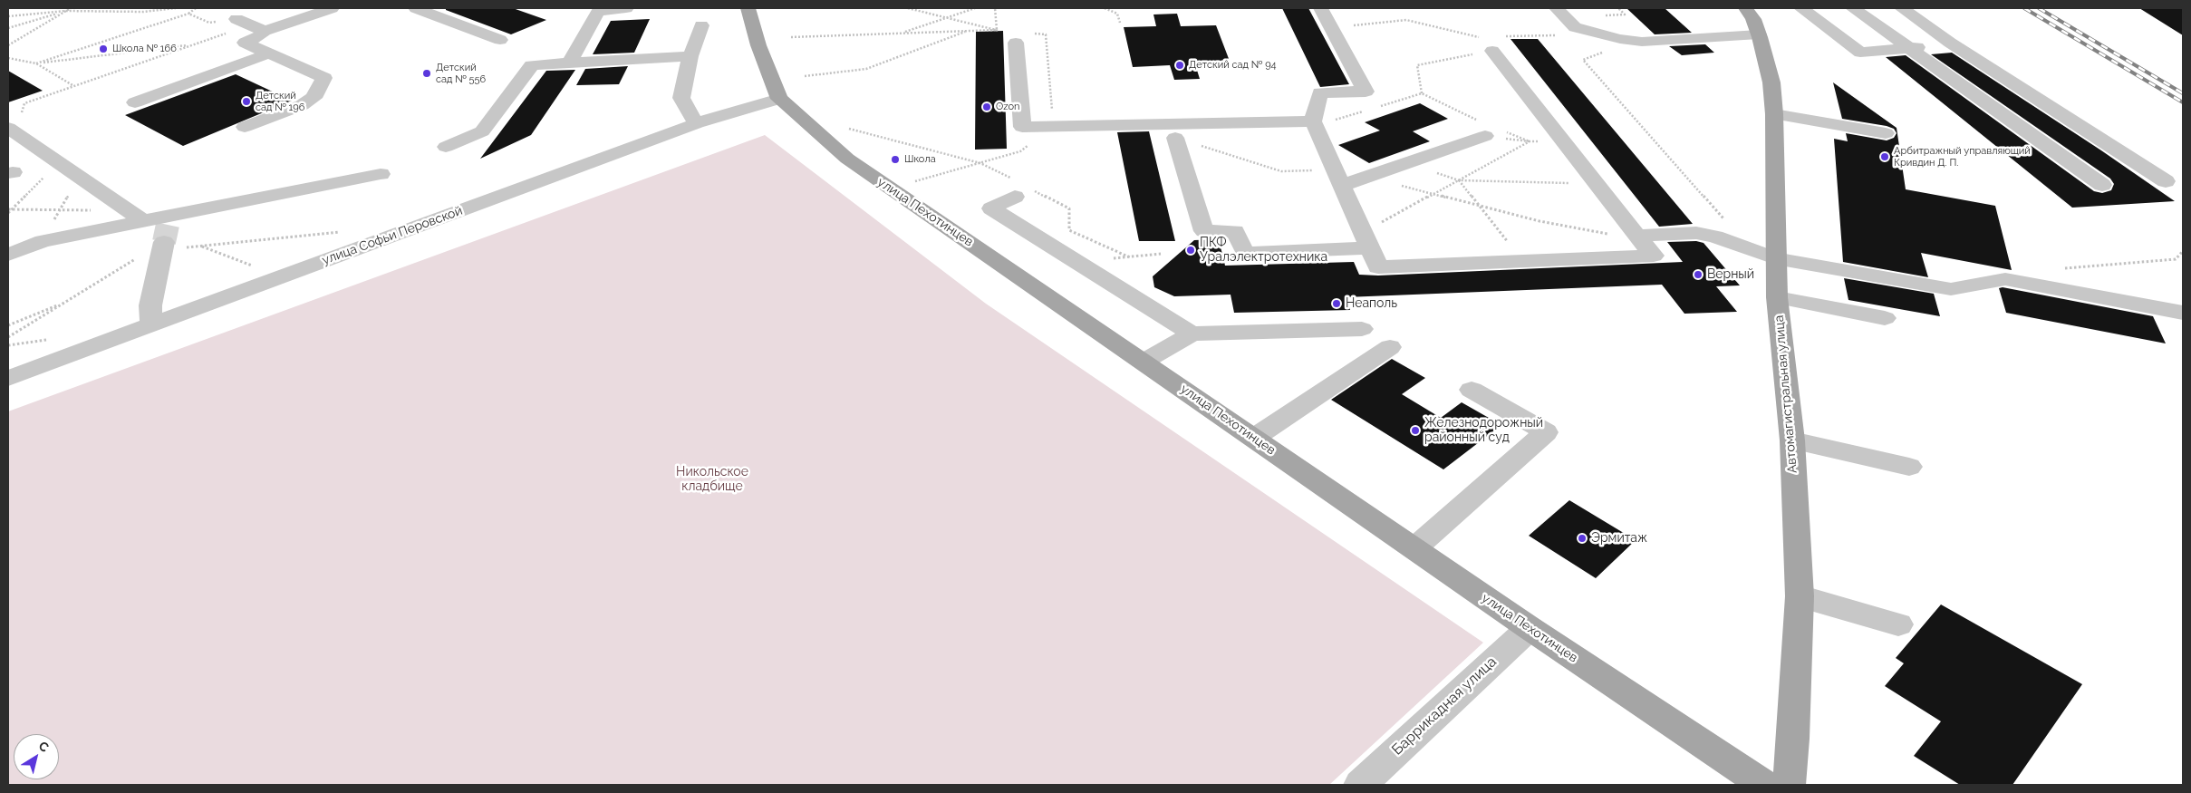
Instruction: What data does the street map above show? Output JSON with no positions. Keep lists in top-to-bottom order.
{
  "streets": {
    "main road": ["улица Пехотинцев", "Автомагистральная улица"],
    "street": ["улица Софьи Перовской", "Баррикадная улица"]
  },
  "crossings": [
    ["улица Пехотинцев", "улица Софьи Перовской"],
    ["улица Пехотинцев", "Баррикадная улица"]
  ],
  "parks": ["Никольское кладбище"],
  "places": [
    "Школа № 166",
    "Детский сад № 94",
    "Детский сад № 556",
    "Детский сад № 196",
    "Ozon",
    "Арбитражный управляющий Кривдин Д. П.",
    "Школа",
    "ПКФ Уралэлектротехника",
    "Верный",
    "Неаполь",
    "Железнодорожный районный суд",
    "Эрмитаж"
  ],
  "north": "top right"
}
